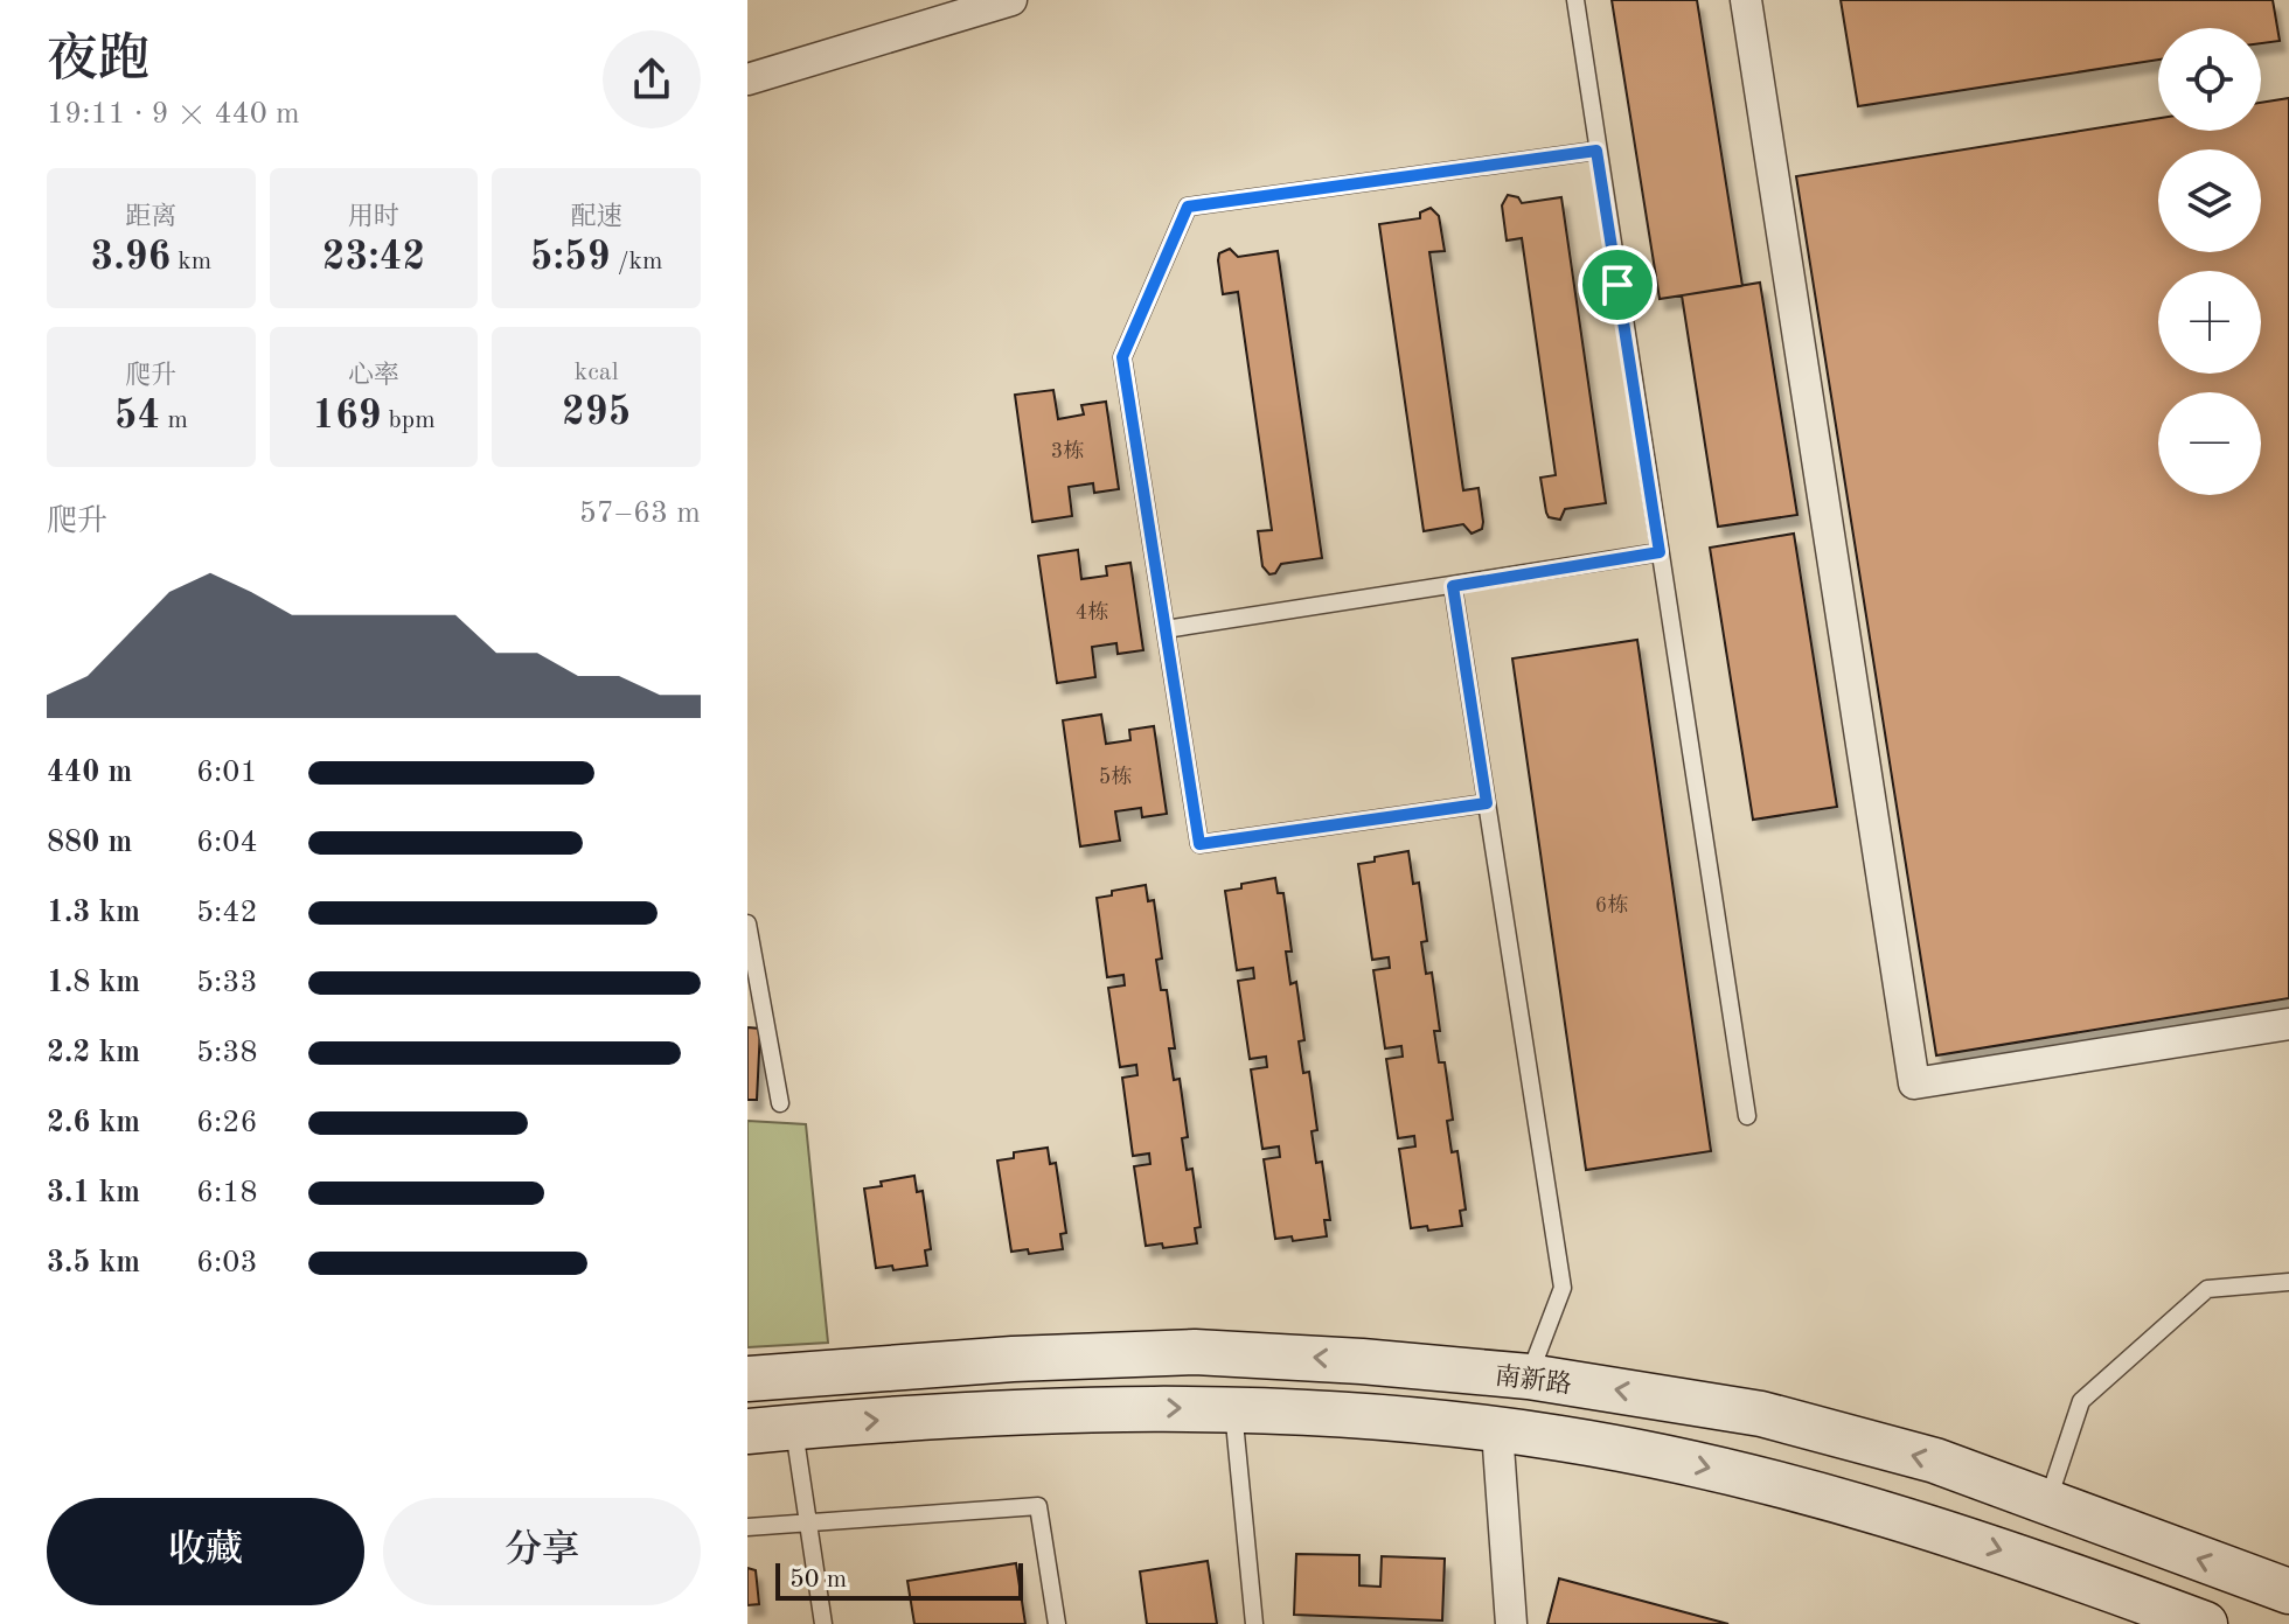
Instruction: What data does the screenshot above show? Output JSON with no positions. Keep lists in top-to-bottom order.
{
  "streets": {
    "main road": ["南新路"]
  },
  "house_numbers": [
    "3栋",
    "4栋",
    "5栋",
    "6栋"
  ],
  "scale_bar": "50 m",
  "page": {
    "heading": ["夜跑", "19:11 · 9 × 440 m"],
    "map_buttons": ["+", "−"],
    "stats": [
      ["距离", "3.96 km"],
      ["用时", "23:42"],
      ["配速", "5:59 /km"],
      ["爬升", "54 m"],
      ["心率", "169 bpm"],
      ["kcal", "295"]
    ],
    "chart": ["爬升", "57–63 m"],
    "list": [
      {
        "name": "440 m",
        "note": "6:01"
      },
      {
        "name": "880 m",
        "note": "6:04"
      },
      {
        "name": "1.3 km",
        "note": "5:42"
      },
      {
        "name": "1.8 km",
        "note": "5:33"
      },
      {
        "name": "2.2 km",
        "note": "5:38"
      },
      {
        "name": "2.6 km",
        "note": "6:26"
      },
      {
        "name": "3.1 km",
        "note": "6:18"
      },
      {
        "name": "3.5 km",
        "note": "6:03"
      }
    ],
    "buttons": ["收藏", "分享"],
    "scale": "50 m"
  }
}
